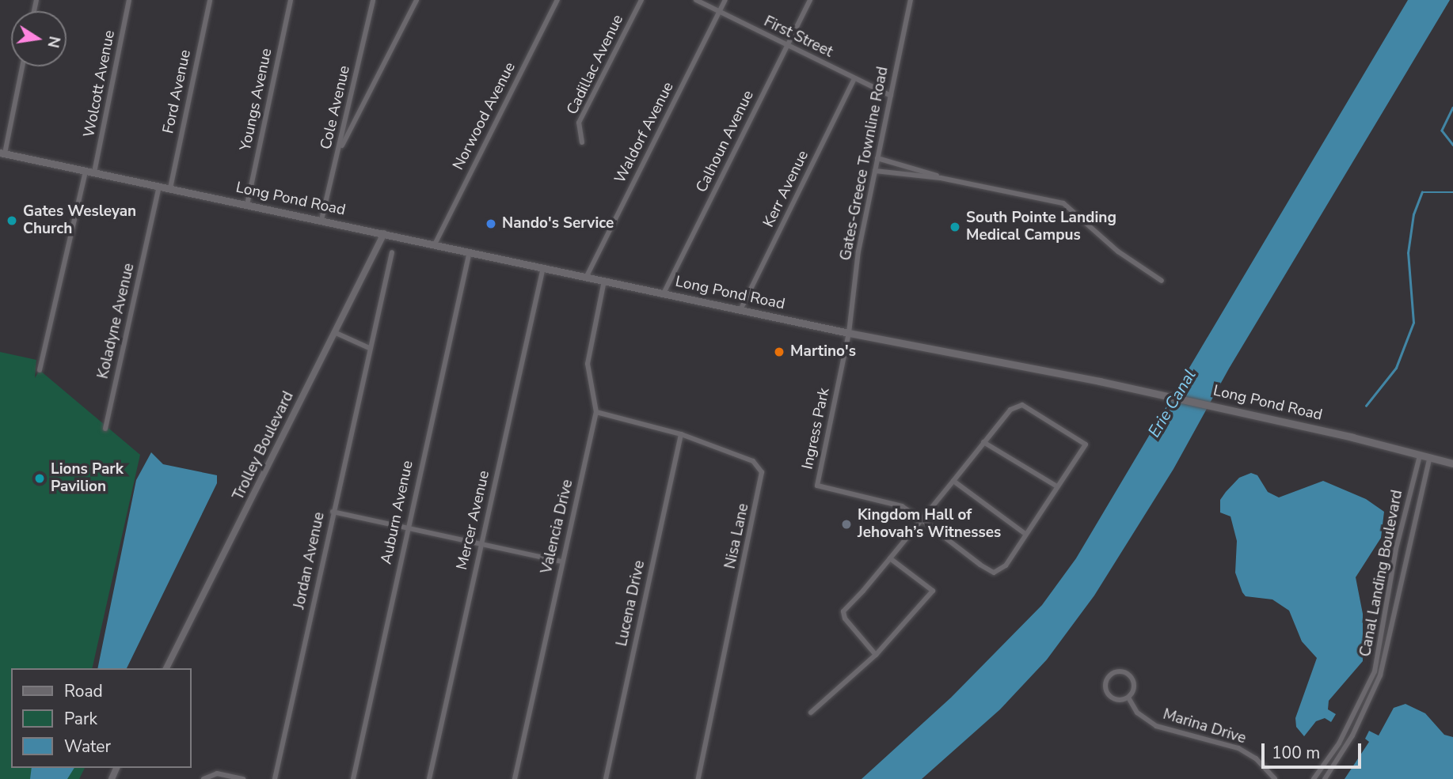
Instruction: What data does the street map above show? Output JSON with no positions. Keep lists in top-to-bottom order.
{
  "streets": {
    "main road": ["Long Pond Road"],
    "street": [
      "First Street",
      "Cadillac Avenue",
      "Wolcott Avenue",
      "Ford Avenue",
      "Youngs Avenue",
      "Cole Avenue",
      "Norwood Avenue",
      "Waldorf Avenue",
      "Calhoun Avenue",
      "Gates-Greece Townline Road",
      "Kerr Avenue",
      "Koladyne Avenue",
      "Ingress Park",
      "Trolley Boulevard",
      "Auburn Avenue",
      "Mercer Avenue",
      "Valencia Drive",
      "Nisa Lane",
      "Jordan Avenue",
      "Canal Landing Boulevard",
      "Lucena Drive",
      "Marina Drive"
    ]
  },
  "crossings": [
    ["First Street", "Waldorf Avenue"],
    ["First Street", "Calhoun Avenue"],
    ["First Street", "Gates-Greece Townline Road"],
    ["First Street", "Kerr Avenue"],
    ["Wolcott Avenue", "Long Pond Road"],
    ["Ford Avenue", "Long Pond Road"],
    ["Youngs Avenue", "Long Pond Road"],
    ["Cole Avenue", "Long Pond Road"],
    ["Norwood Avenue", "Long Pond Road"],
    ["Waldorf Avenue", "Long Pond Road"],
    ["Calhoun Avenue", "Long Pond Road"],
    ["Gates-Greece Townline Road", "Long Pond Road"],
    ["Gates-Greece Townline Road", "Ingress Park"],
    ["Kerr Avenue", "Long Pond Road"],
    ["Long Pond Road", "Koladyne Avenue"],
    ["Long Pond Road", "Ingress Park"],
    ["Long Pond Road", "Trolley Boulevard"],
    ["Long Pond Road", "Auburn Avenue"],
    ["Long Pond Road", "Mercer Avenue"],
    ["Long Pond Road", "Valencia Drive"],
    ["Long Pond Road", "Canal Landing Boulevard"],
    ["Valencia Drive", "Nisa Lane"],
    ["Nisa Lane", "Lucena Drive"]
  ],
  "water": ["Erie Canal"],
  "places": [
    "Gates Wesleyan Church",
    "Nando's Service",
    "South Pointe Landing Medical Campus",
    "Martino's",
    "Lions Park Pavilion",
    "Kingdom Hall of Jehovah’s Witnesses"
  ],
  "legend": ["Road", "Park", "Water"],
  "scale_bar": "100 m",
  "north": "right"
}
